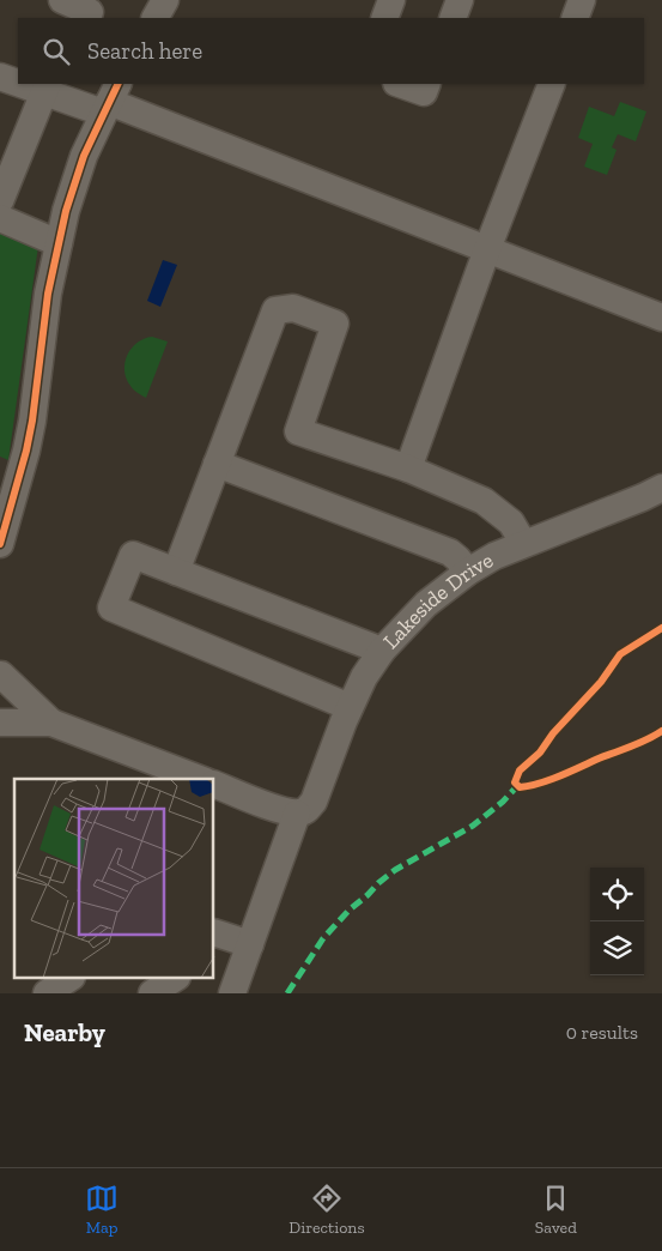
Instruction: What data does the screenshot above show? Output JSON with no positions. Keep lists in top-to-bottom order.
{
  "streets": {
    "street": ["Lakeside Drive"]
  },
  "page": {
    "search": "Search here",
    "heading": ["Nearby", "0 results"],
    "nav": ["Map", "Directions", "Saved"]
  }
}
